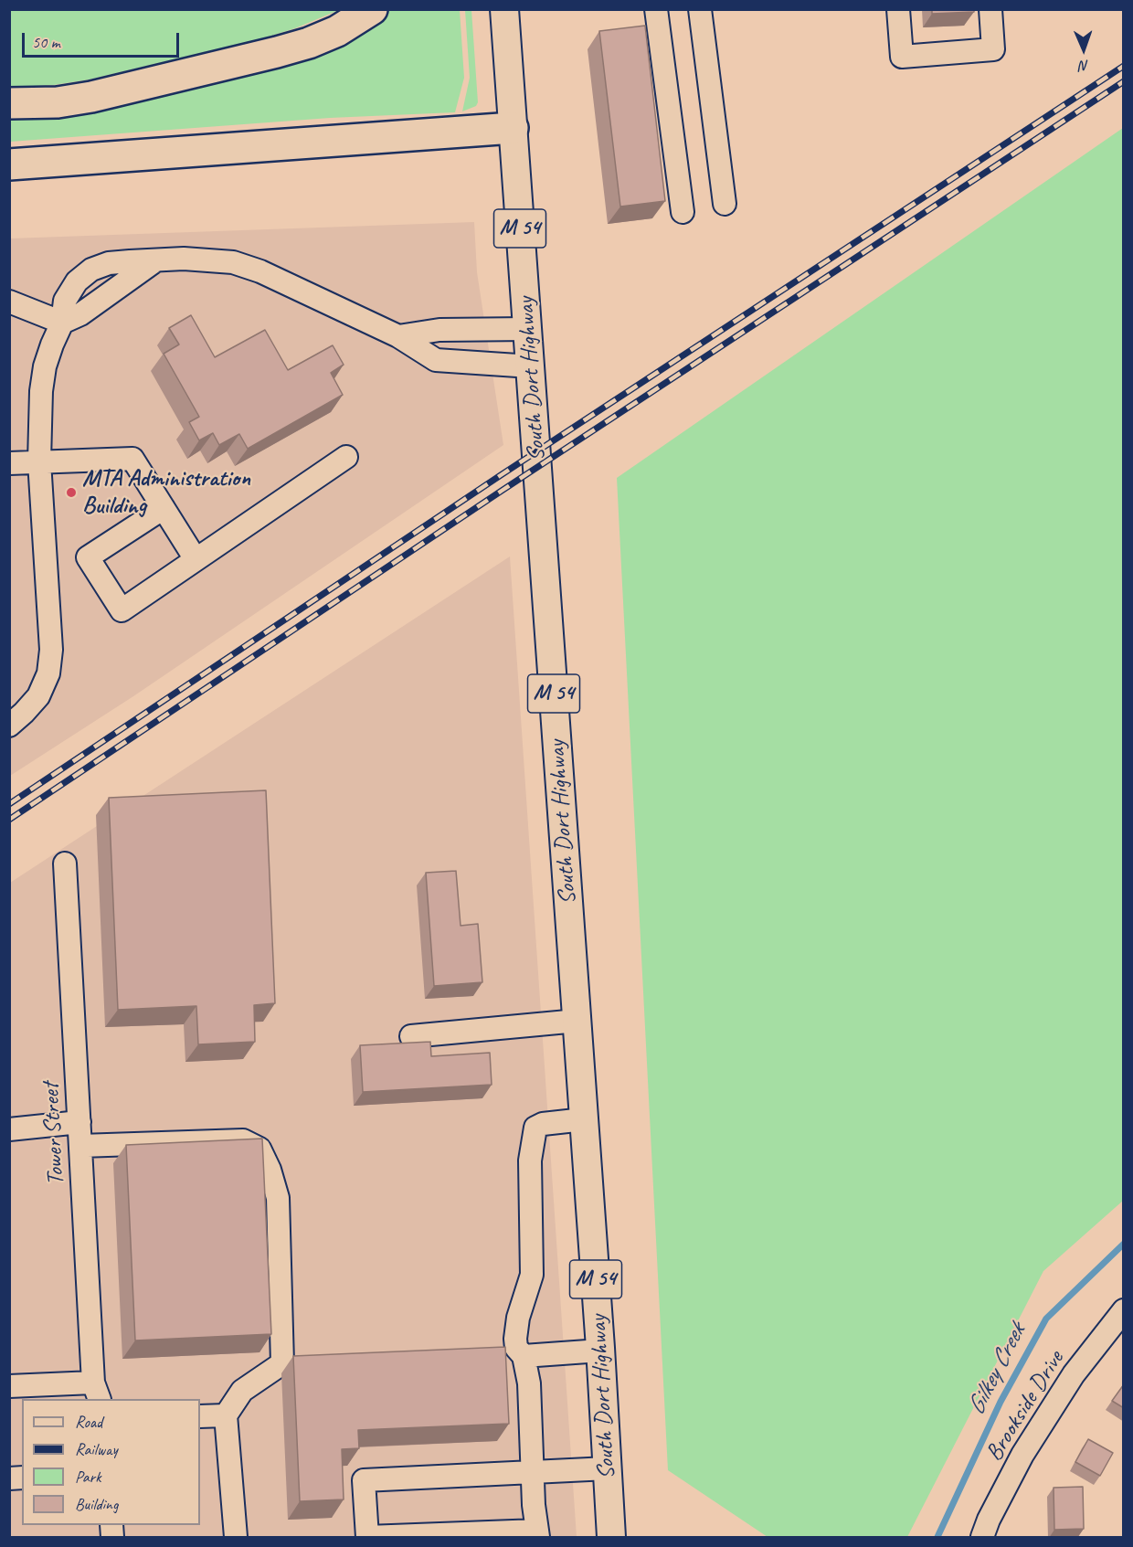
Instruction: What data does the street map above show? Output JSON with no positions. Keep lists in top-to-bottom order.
{
  "streets": {
    "main road": ["M 54", "South Dort Highway"],
    "street": ["Tower Street", "Brookside Drive"]
  },
  "water": ["Gilkey Creek"],
  "places": ["MTA Administration Building"],
  "legend": [
    "Road",
    "Railway",
    "Park",
    "Building"
  ],
  "scale_bar": "50 m",
  "north": "bottom"
}
